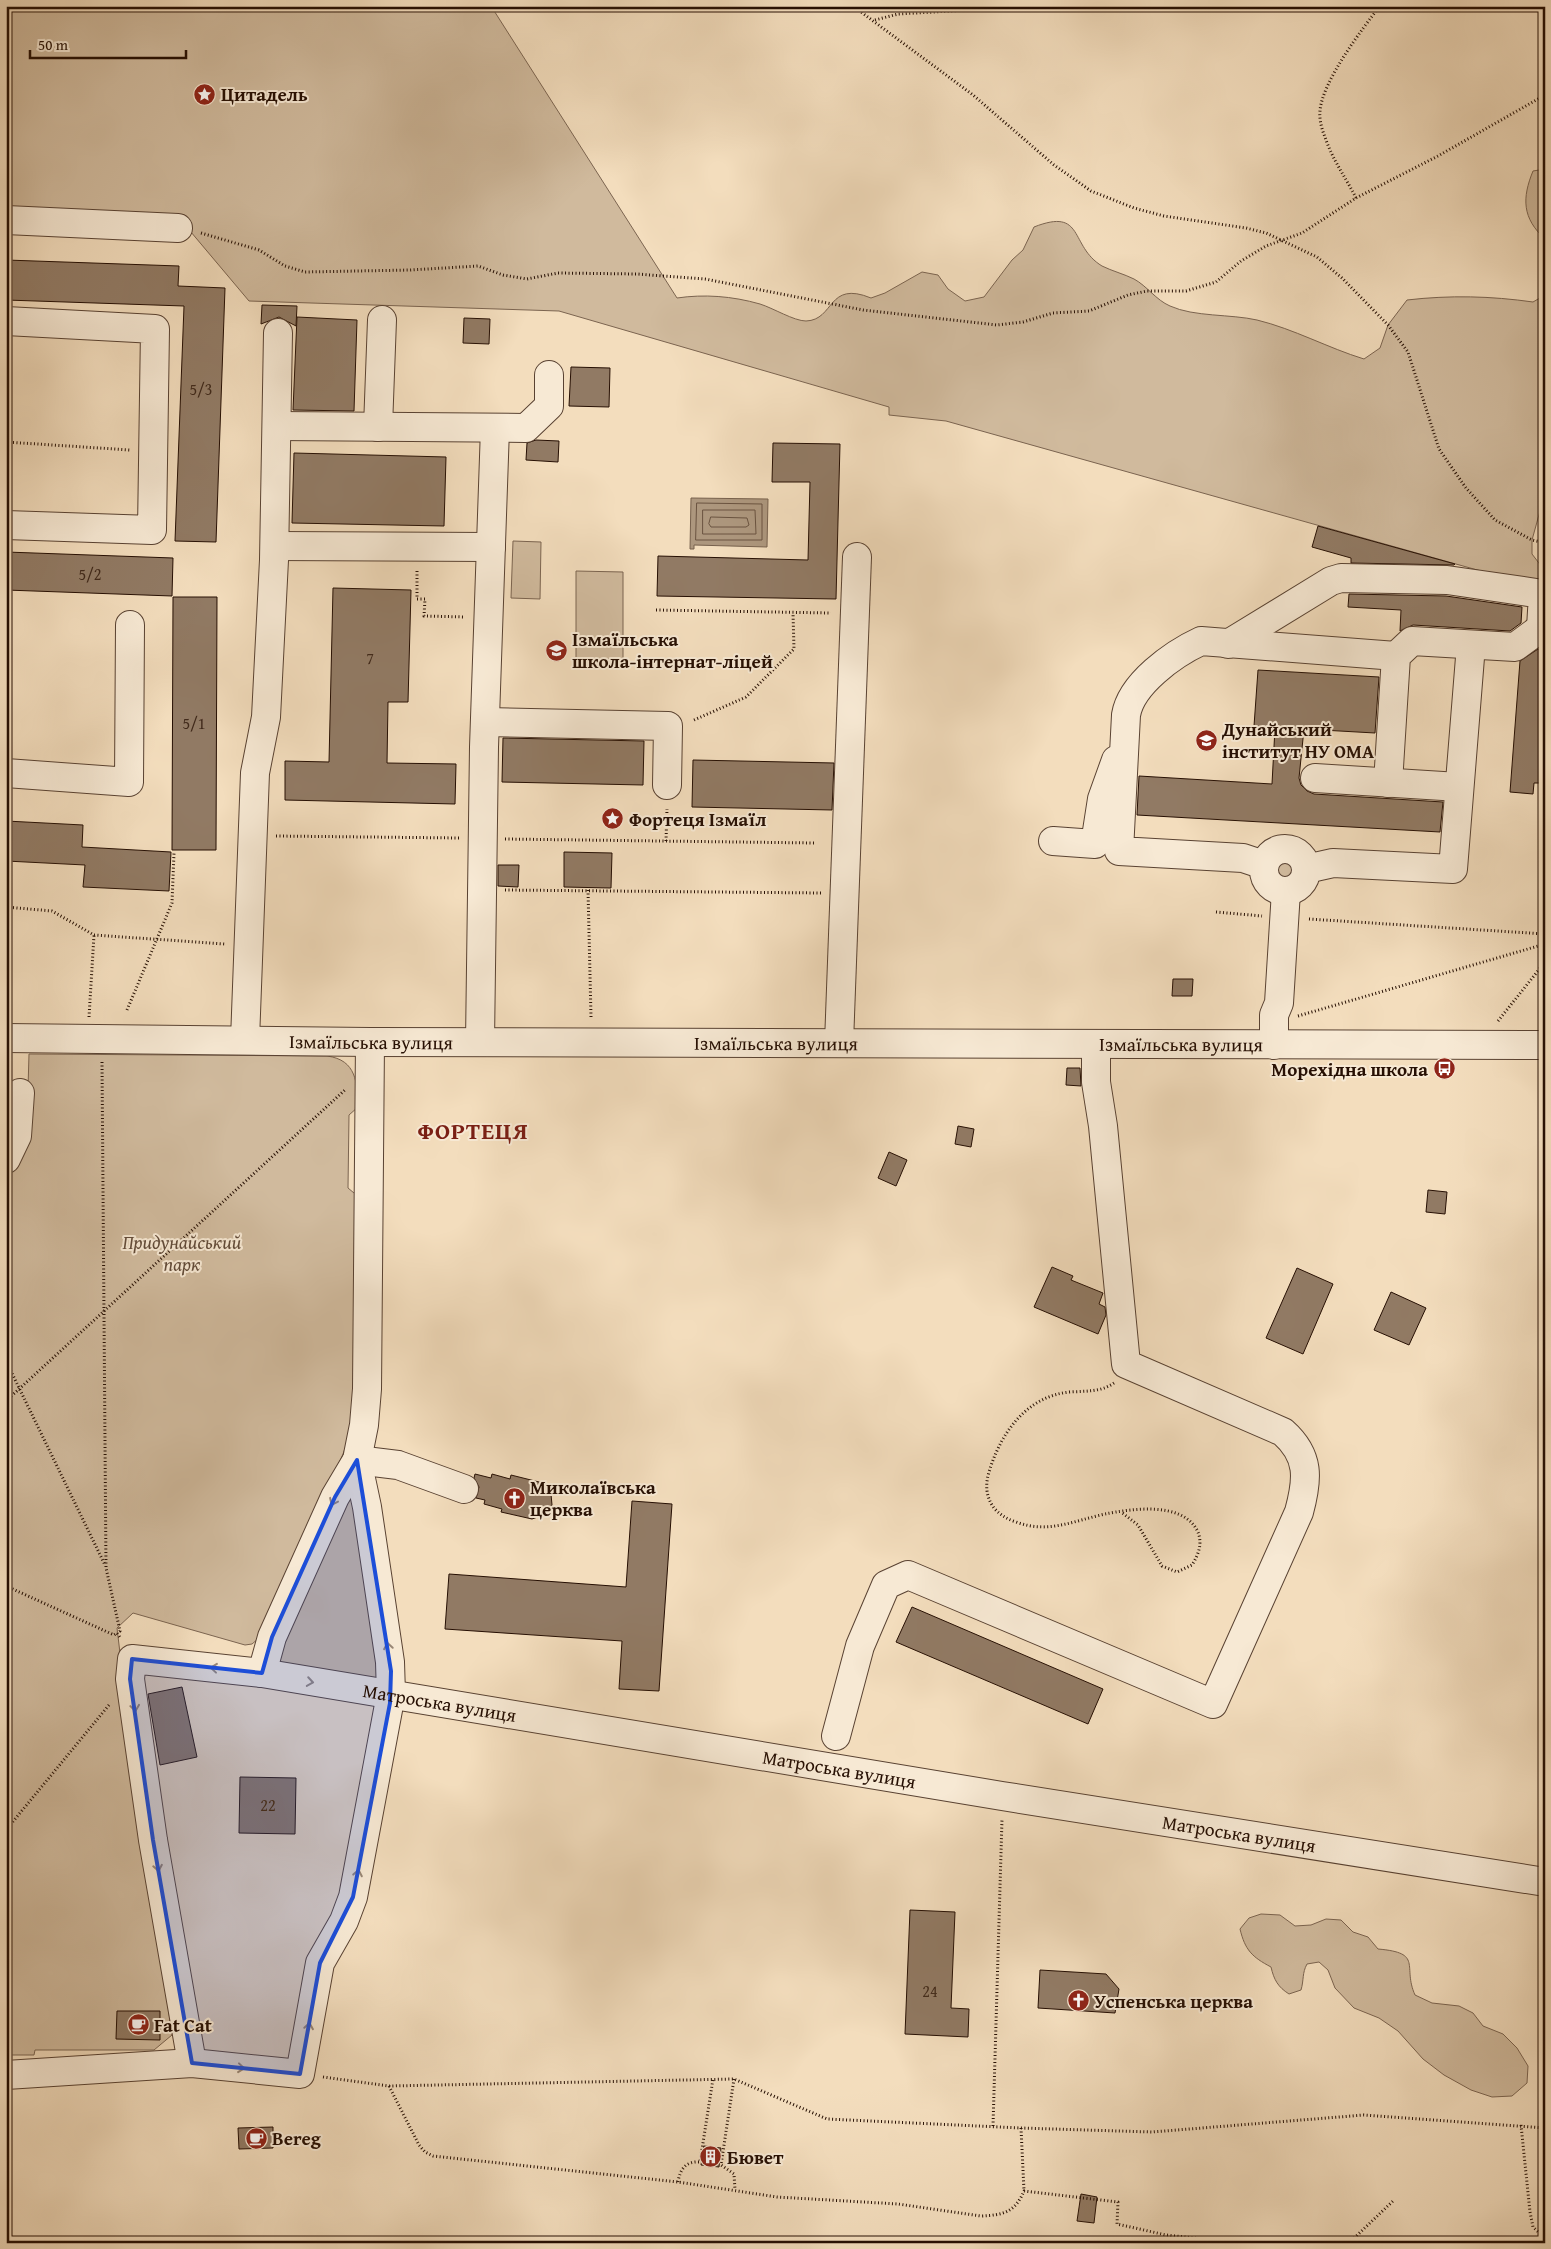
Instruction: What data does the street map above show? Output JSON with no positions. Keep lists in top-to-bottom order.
{
  "streets": {
    "street": ["Ізмаїльська вулиця", "Матроська вулиця"]
  },
  "districts": ["ФОРТЕЦЯ"],
  "parks": ["Придунайський парк"],
  "places": {
    "place": ["Цитадель", "Фортеця Ізмаїл"],
    "school or university": ["Ізмаїльська школа-інтернат-ліцей", "Дунайський інститут НУ ОМА"],
    "bus stop": ["Морехідна школа"],
    "church": ["Миколаївська церква", "Успенська церква"],
    "cafe": ["Fat Cat", "Bereg"],
    "building": ["Бювет"]
  },
  "house_numbers": [
    "5/3",
    "5/2",
    "7",
    "5/1",
    "22",
    "24"
  ],
  "scale_bar": "50 m"
}
